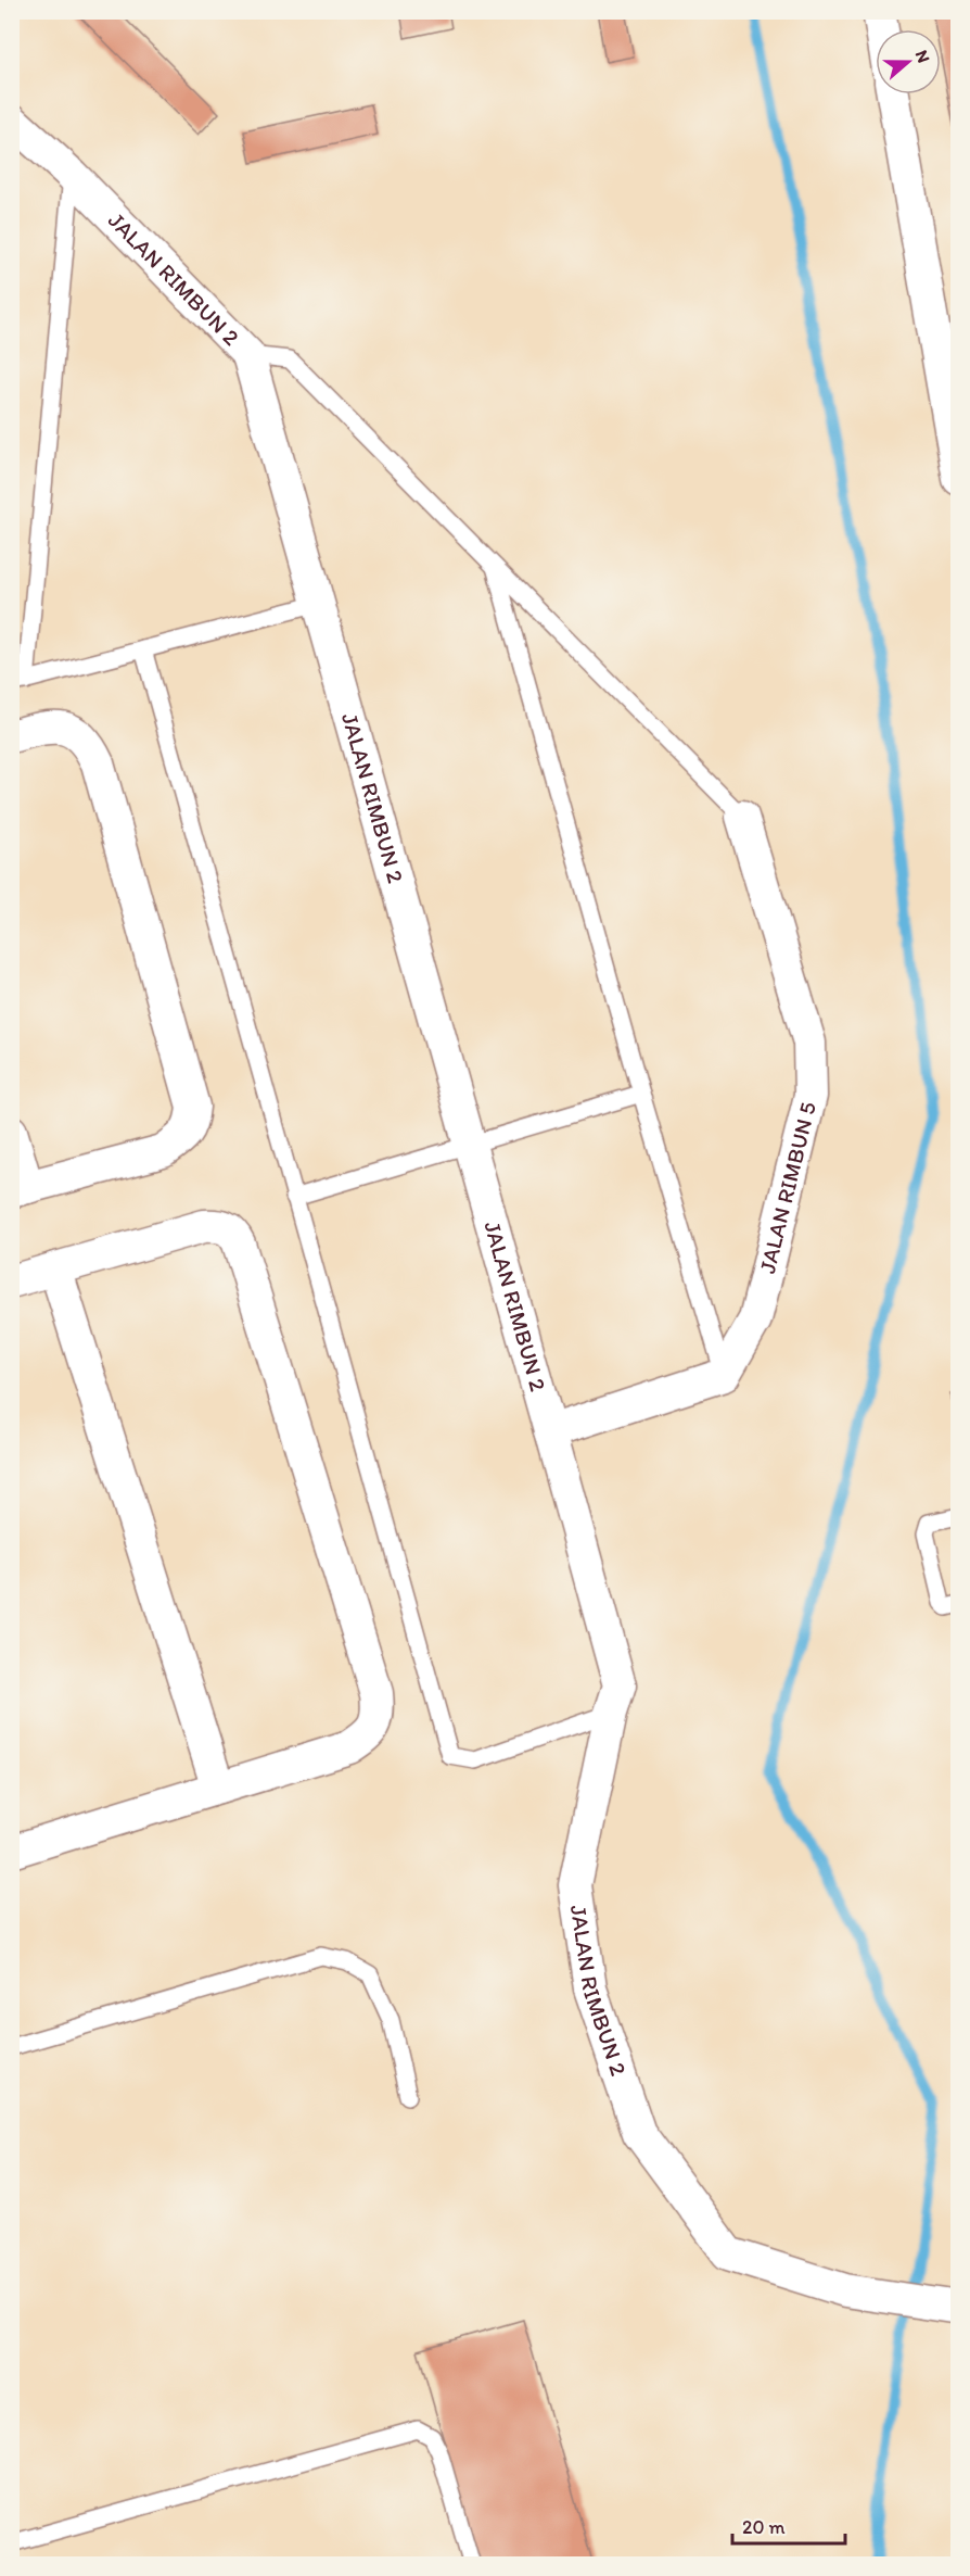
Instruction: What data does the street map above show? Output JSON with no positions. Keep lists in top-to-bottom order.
{
  "streets": {
    "street": ["JALAN RIMBUN 2", "JALAN RIMBUN 5"]
  },
  "scale_bar": "20 m",
  "north": "right"
}
